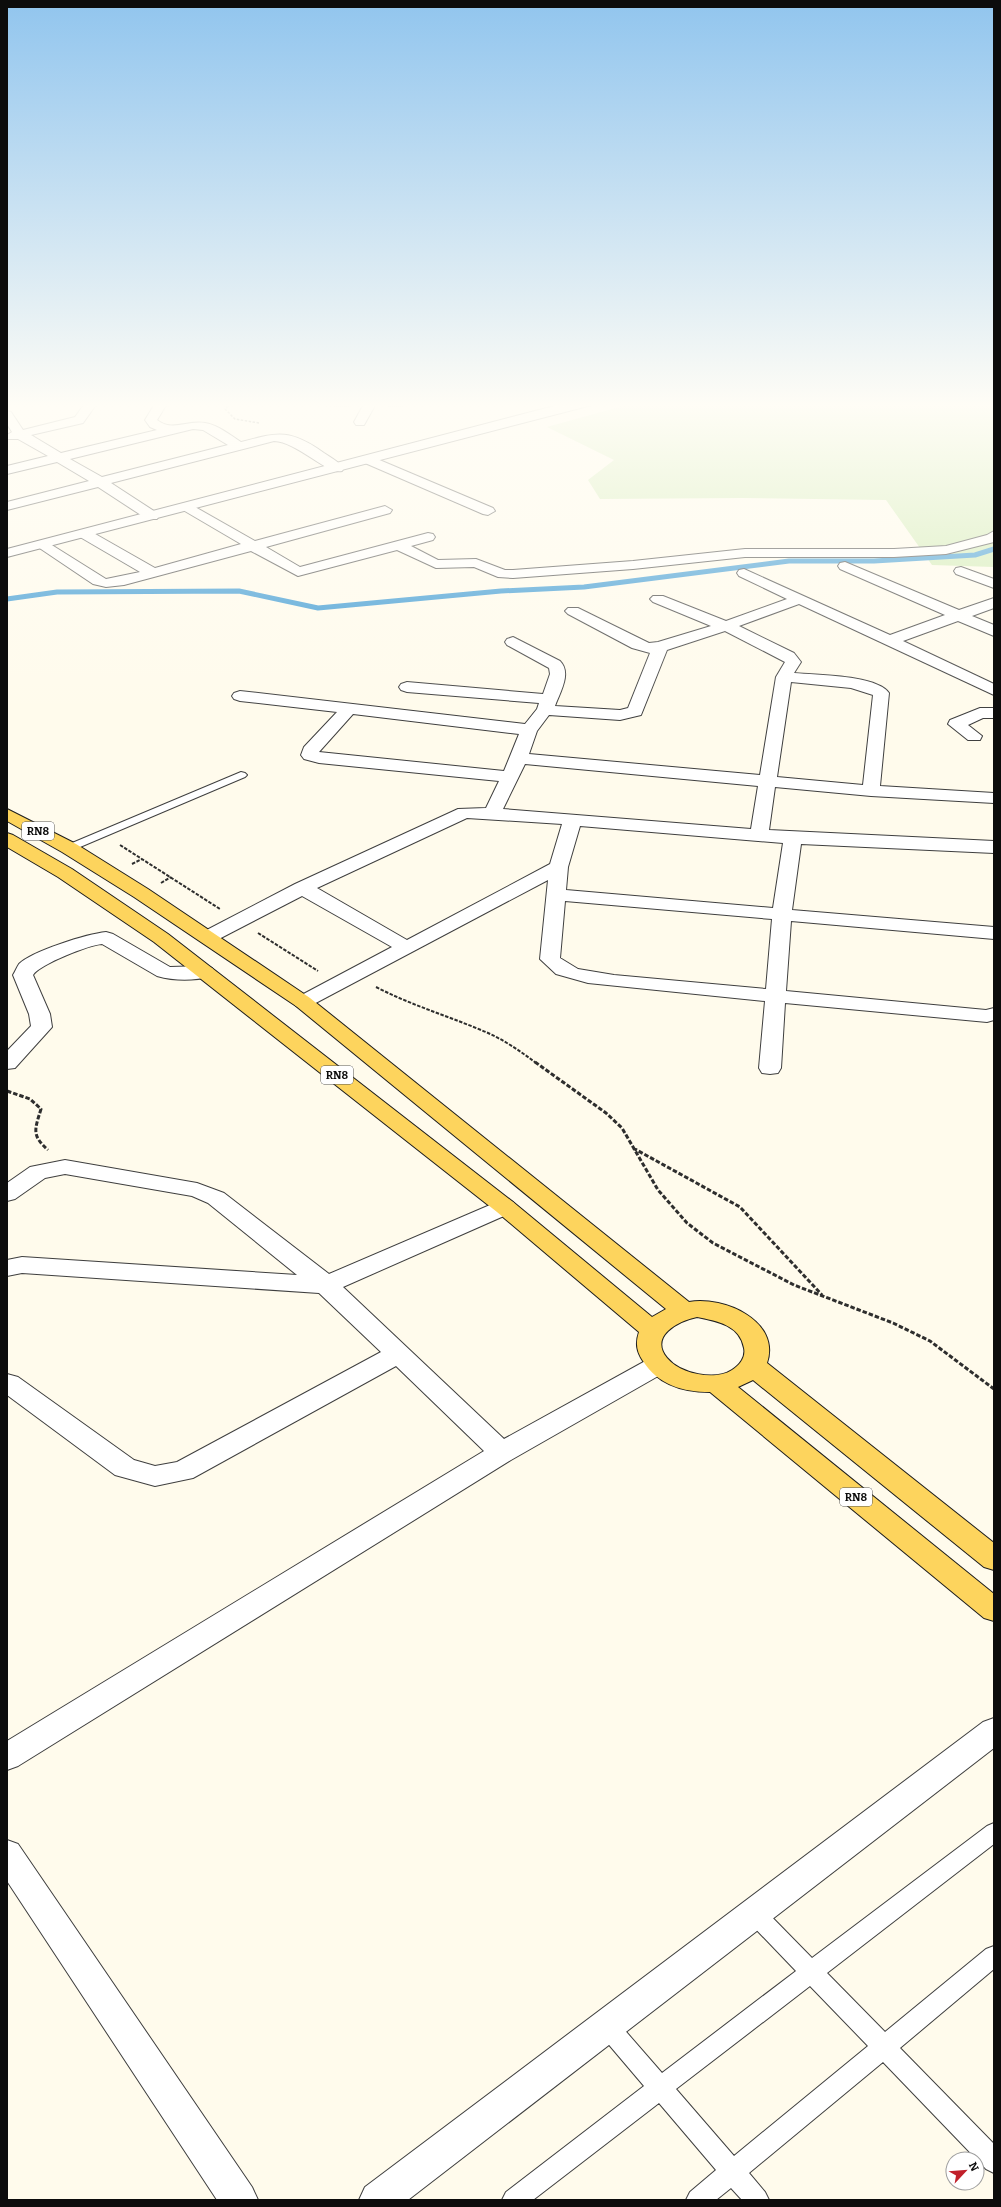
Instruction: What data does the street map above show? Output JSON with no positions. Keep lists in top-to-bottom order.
{
  "streets": {
    "main road": ["RN8"]
  },
  "north": "top right"
}
